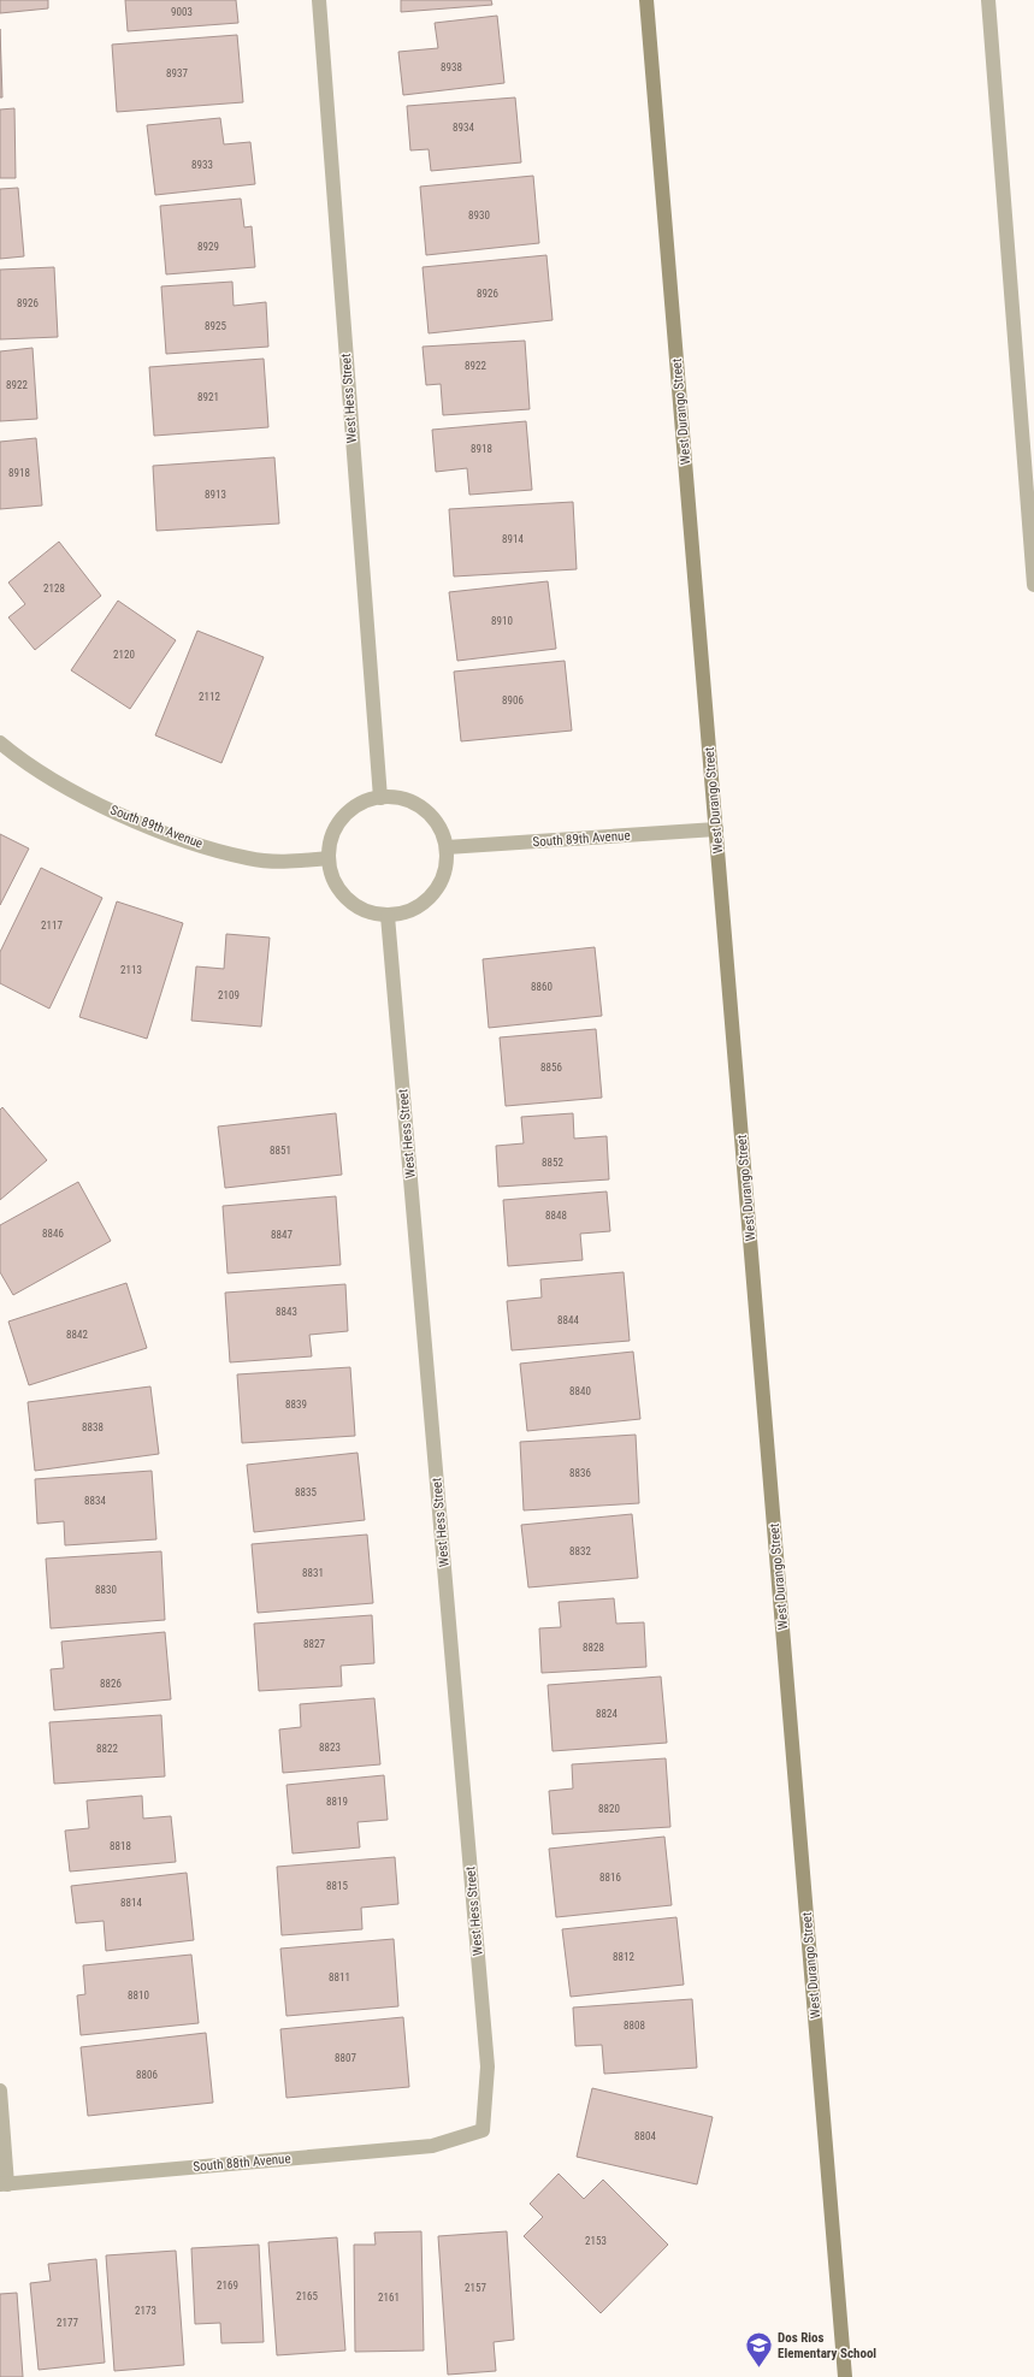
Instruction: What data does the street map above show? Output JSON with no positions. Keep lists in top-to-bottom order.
{
  "streets": {
    "street": [
      "West Hess Street",
      "West Durango Street",
      "South 89th Avenue",
      "South 88th Avenue"
    ]
  },
  "crossings": [
    ["West Hess Street", "South 89th Avenue"],
    ["West Hess Street", "South 88th Avenue"],
    ["West Durango Street", "South 89th Avenue"]
  ],
  "places": {
    "school or university": ["Dos Rios Elementary School"]
  },
  "house_numbers": [
    "9003",
    "8938",
    "8937",
    "8934",
    "8933",
    "8930",
    "8929",
    "8926",
    "8926",
    "8925",
    "8922",
    "8922",
    "8921",
    "8918",
    "8918",
    "8913",
    "8914",
    "2128",
    "8910",
    "2120",
    "2112",
    "8906",
    "2117",
    "2113",
    "8860",
    "2109",
    "8856",
    "8851",
    "8852",
    "8848",
    "8846",
    "8847",
    "8843",
    "8844",
    "8842",
    "8840",
    "8839",
    "8838",
    "8836",
    "8835",
    "8834",
    "8832",
    "8831",
    "8830",
    "8827",
    "8828",
    "8826",
    "8824",
    "8823",
    "8822",
    "8819",
    "8820",
    "8818",
    "8816",
    "8815",
    "8814",
    "8812",
    "8811",
    "8810",
    "8808",
    "8807",
    "8806",
    "8804",
    "2153",
    "2169",
    "2157",
    "2165",
    "2161",
    "2173",
    "2177"
  ]
}
